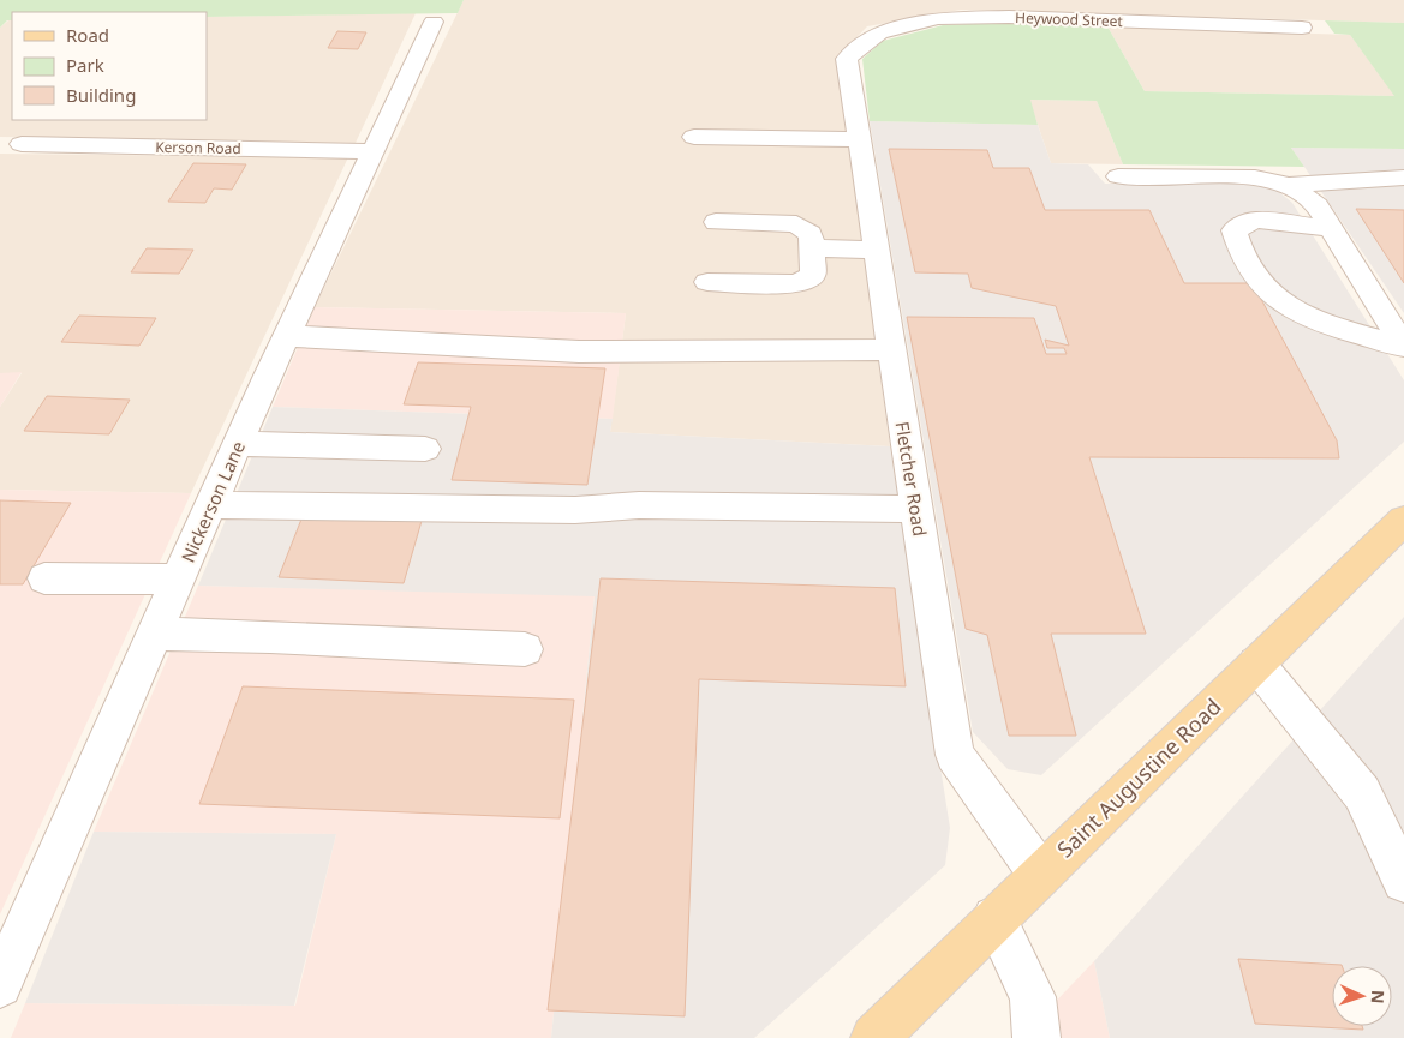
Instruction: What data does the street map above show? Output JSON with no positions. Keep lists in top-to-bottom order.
{
  "streets": {
    "main road": ["Saint Augustine Road"],
    "street": [
      "Heywood Street",
      "Kerson Road",
      "Fletcher Road",
      "Nickerson Lane"
    ]
  },
  "crossings": [
    ["Heywood Street", "Fletcher Road"],
    ["Kerson Road", "Nickerson Lane"],
    ["Fletcher Road", "Saint Augustine Road"]
  ],
  "legend": ["Road", "Park", "Building"],
  "north": "right"
}
